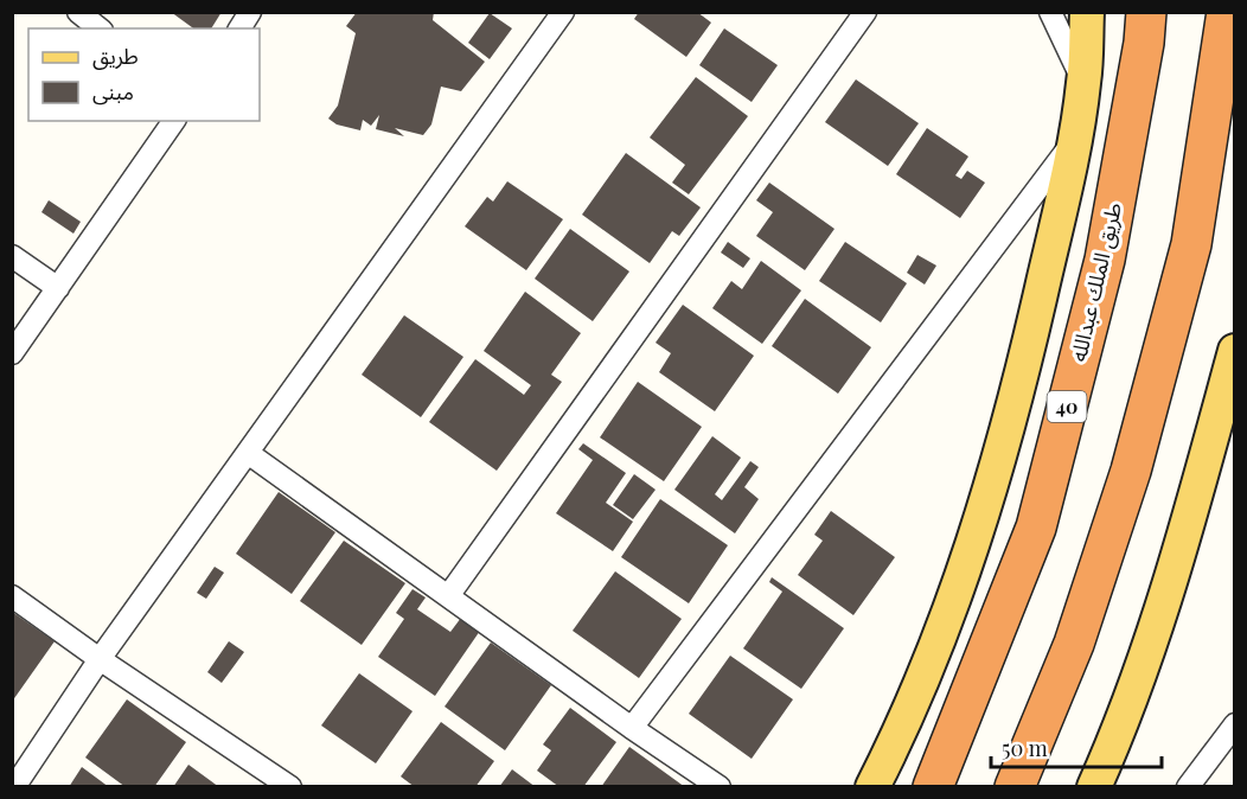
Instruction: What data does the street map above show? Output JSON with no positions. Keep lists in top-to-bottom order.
{
  "streets": {
    "highway": ["طريق الملك عبدالله", "40"]
  },
  "legend": ["طريق", "مبنى"],
  "scale_bar": "50 m"
}
